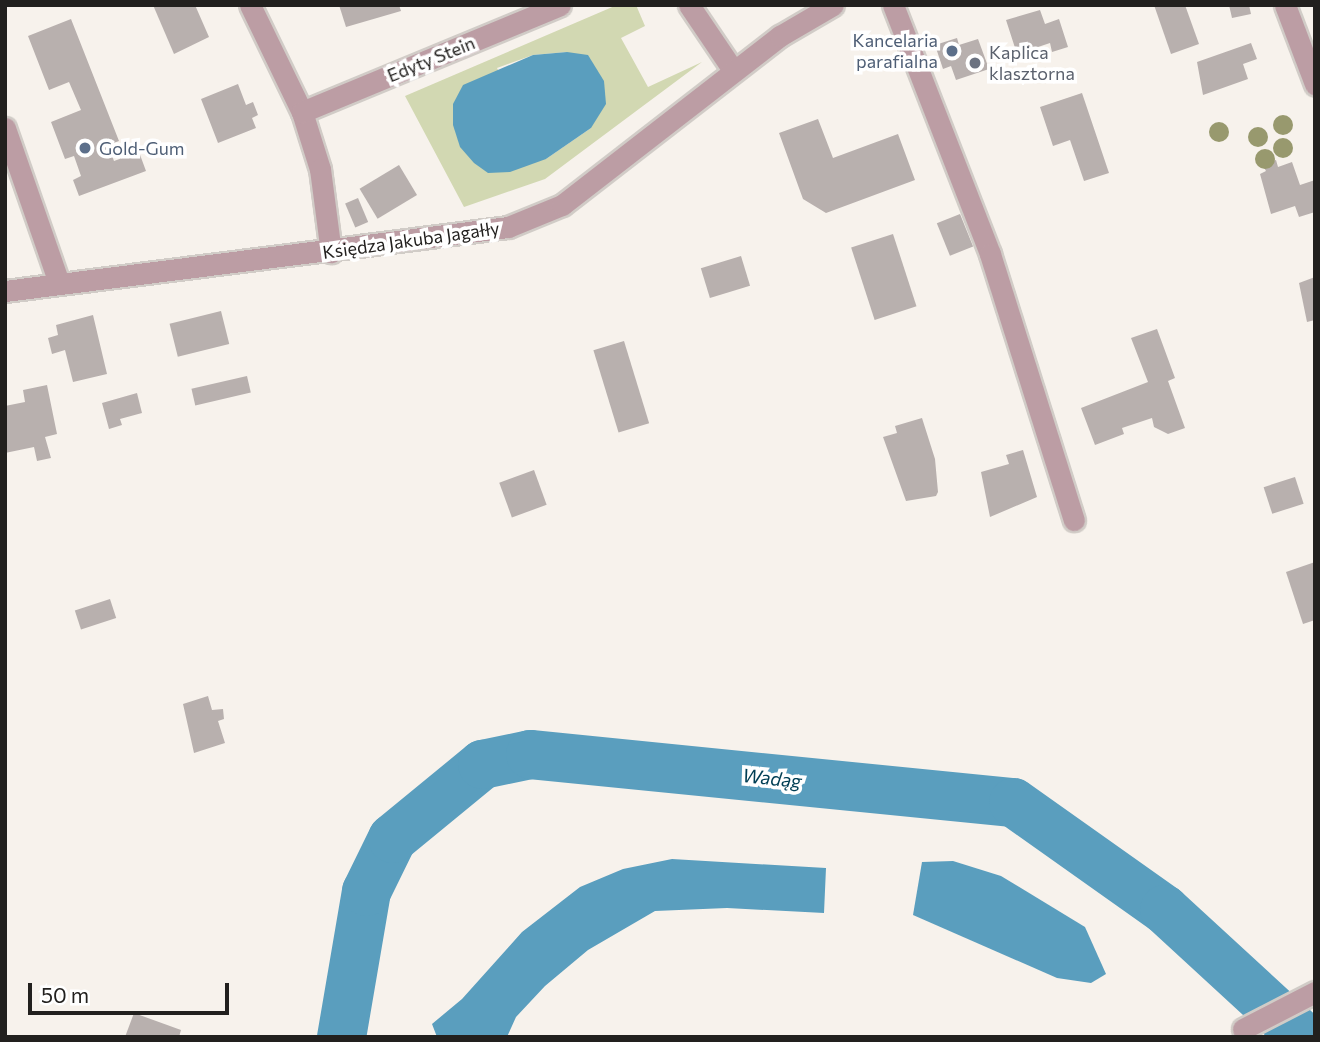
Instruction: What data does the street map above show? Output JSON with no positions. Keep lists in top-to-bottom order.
{
  "streets": {
    "street": ["Edyty Stein", "Księdza Jakuba Jagałły"]
  },
  "water": ["Wadąg"],
  "places": ["Kancelaria parafialna", "Kaplica klasztorna", "Gold-Gum"],
  "scale_bar": "50 m"
}
